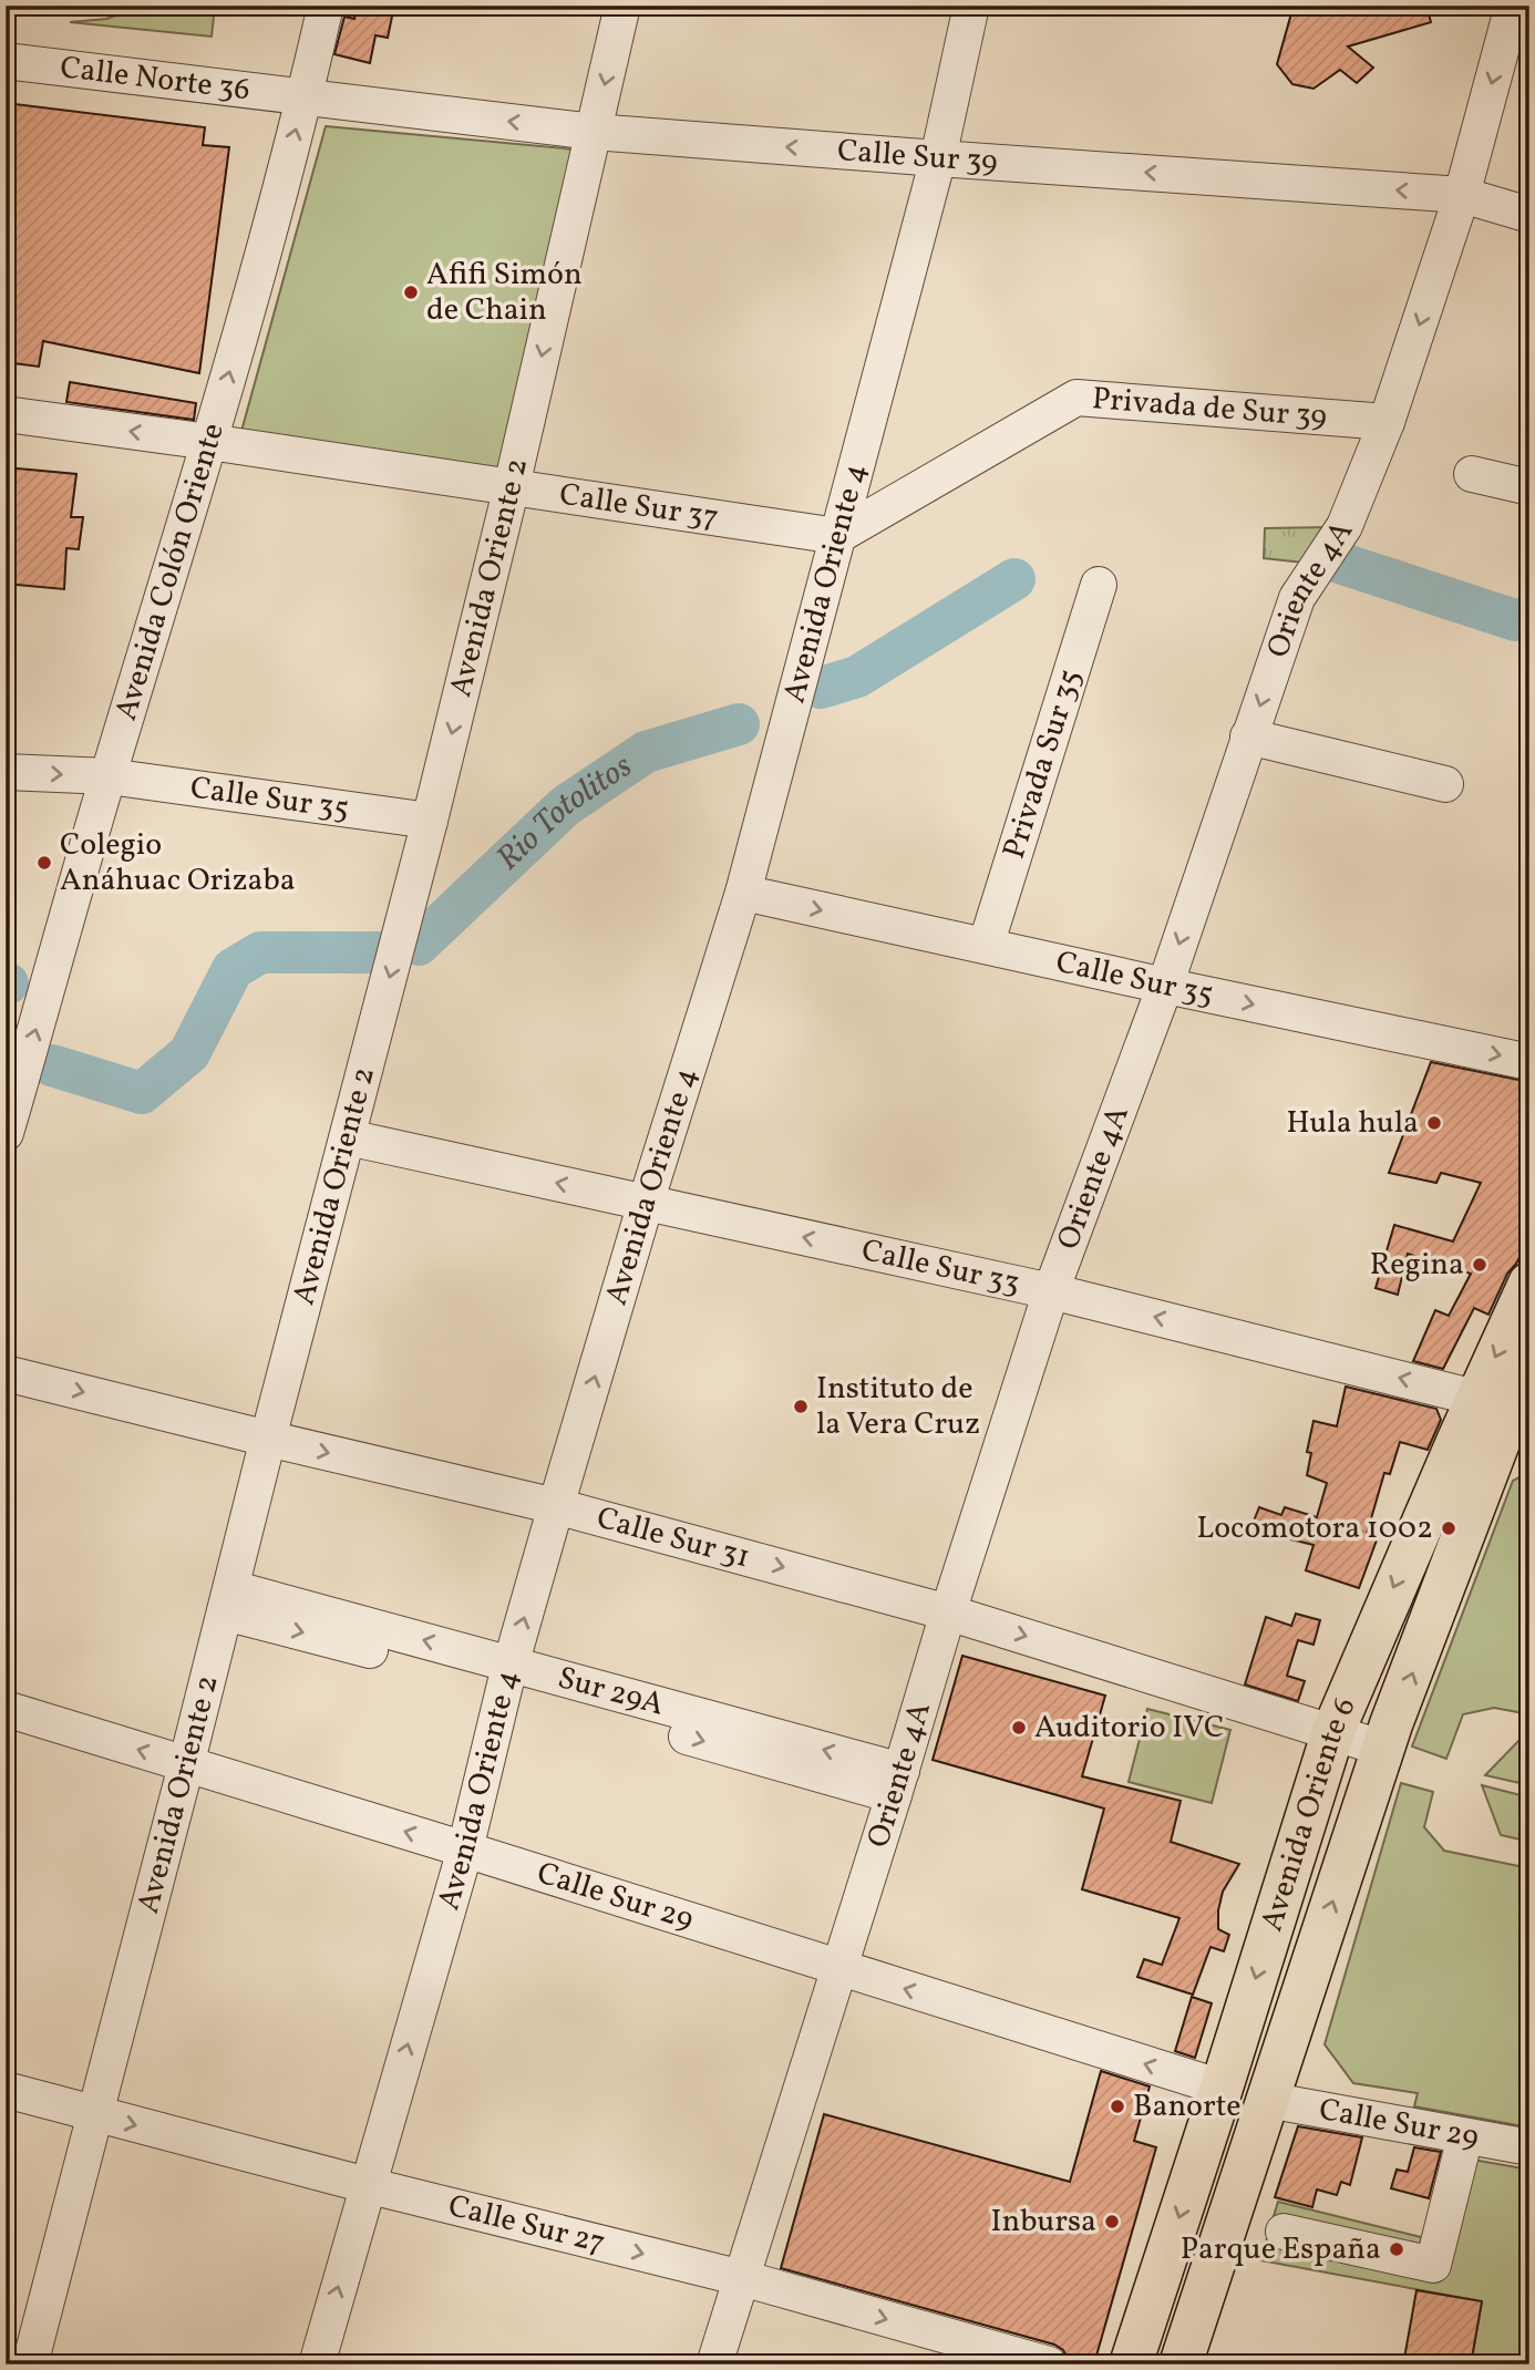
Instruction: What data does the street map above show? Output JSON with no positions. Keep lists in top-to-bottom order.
{
  "streets": {
    "main road": ["Avenida Oriente 6"],
    "street": [
      "Calle Norte 36",
      "Calle Sur 39",
      "Privada de Sur 39",
      "Calle Sur 37",
      "Avenida Colón Oriente",
      "Avenida Oriente 2",
      "Avenida Oriente 4",
      "Oriente 4A",
      "Privada Sur 35",
      "Calle Sur 35",
      "Calle Sur 33",
      "Calle Sur 31",
      "Sur 29A",
      "Calle Sur 29",
      "Calle Sur 27"
    ]
  },
  "crossings": [
    ["Calle Norte 36", "Calle Sur 39"],
    ["Calle Norte 36", "Avenida Colón Oriente"],
    ["Calle Sur 39", "Avenida Colón Oriente"],
    ["Calle Sur 39", "Avenida Oriente 2"],
    ["Calle Sur 39", "Avenida Oriente 4"],
    ["Calle Sur 39", "Oriente 4A"],
    ["Privada de Sur 39", "Calle Sur 37"],
    ["Privada de Sur 39", "Avenida Oriente 4"],
    ["Privada de Sur 39", "Oriente 4A"],
    ["Calle Sur 37", "Avenida Colón Oriente"],
    ["Calle Sur 37", "Avenida Oriente 2"],
    ["Calle Sur 37", "Avenida Oriente 4"],
    ["Avenida Colón Oriente", "Calle Sur 35"],
    ["Avenida Oriente 2", "Calle Sur 35"],
    ["Avenida Oriente 2", "Calle Sur 33"],
    ["Avenida Oriente 2", "Calle Sur 31"],
    ["Avenida Oriente 2", "Sur 29A"],
    ["Avenida Oriente 2", "Calle Sur 29"],
    ["Avenida Oriente 2", "Calle Sur 27"],
    ["Avenida Oriente 4", "Calle Sur 35"],
    ["Avenida Oriente 4", "Calle Sur 33"],
    ["Avenida Oriente 4", "Calle Sur 31"],
    ["Avenida Oriente 4", "Sur 29A"],
    ["Avenida Oriente 4", "Calle Sur 29"],
    ["Avenida Oriente 4", "Calle Sur 27"],
    ["Oriente 4A", "Calle Sur 35"],
    ["Oriente 4A", "Calle Sur 33"],
    ["Oriente 4A", "Calle Sur 31"],
    ["Oriente 4A", "Sur 29A"],
    ["Oriente 4A", "Calle Sur 29"],
    ["Oriente 4A", "Calle Sur 27"],
    ["Privada Sur 35", "Calle Sur 35"],
    ["Calle Sur 33", "Avenida Oriente 6"],
    ["Calle Sur 31", "Avenida Oriente 6"],
    ["Avenida Oriente 6", "Calle Sur 29"]
  ],
  "one_way": [
    "Calle Sur 39",
    "Avenida Colón Oriente",
    "Avenida Oriente 2",
    "Avenida Oriente 4",
    "Oriente 4A",
    "Calle Sur 35",
    "Calle Sur 33",
    "Calle Sur 31",
    "Calle Sur 29",
    "Calle Sur 27"
  ],
  "water": ["Rio Totolitos"],
  "places": [
    "Afifi Simón de Chain",
    "Colegio Anáhuac Orizaba",
    "Hula hula",
    "Regina",
    "Instituto de la Vera Cruz",
    "Locomotora 1002",
    "Auditorio IVC",
    "Banorte",
    "Inbursa",
    "Parque España"
  ]
}
